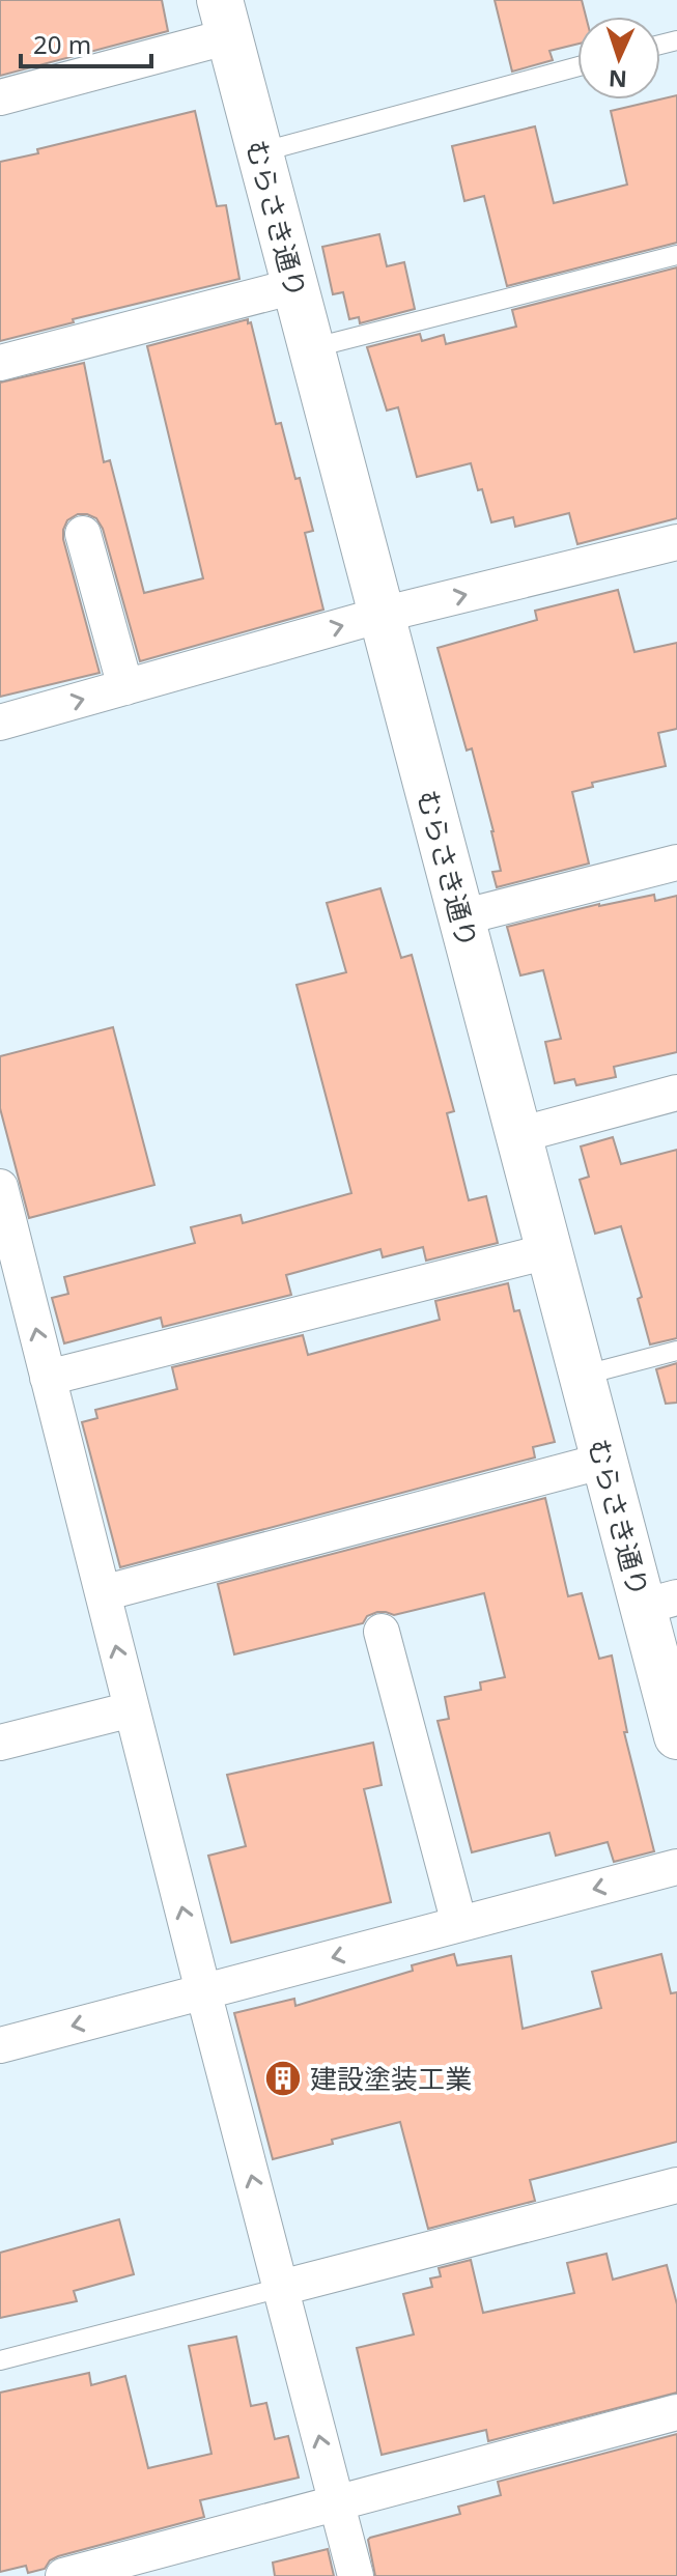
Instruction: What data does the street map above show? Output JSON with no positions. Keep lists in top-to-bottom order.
{
  "streets": {
    "street": ["むらさき通り"]
  },
  "places": {
    "building": ["建設塗装工業"]
  },
  "scale_bar": "20 m",
  "north": "bottom"
}
